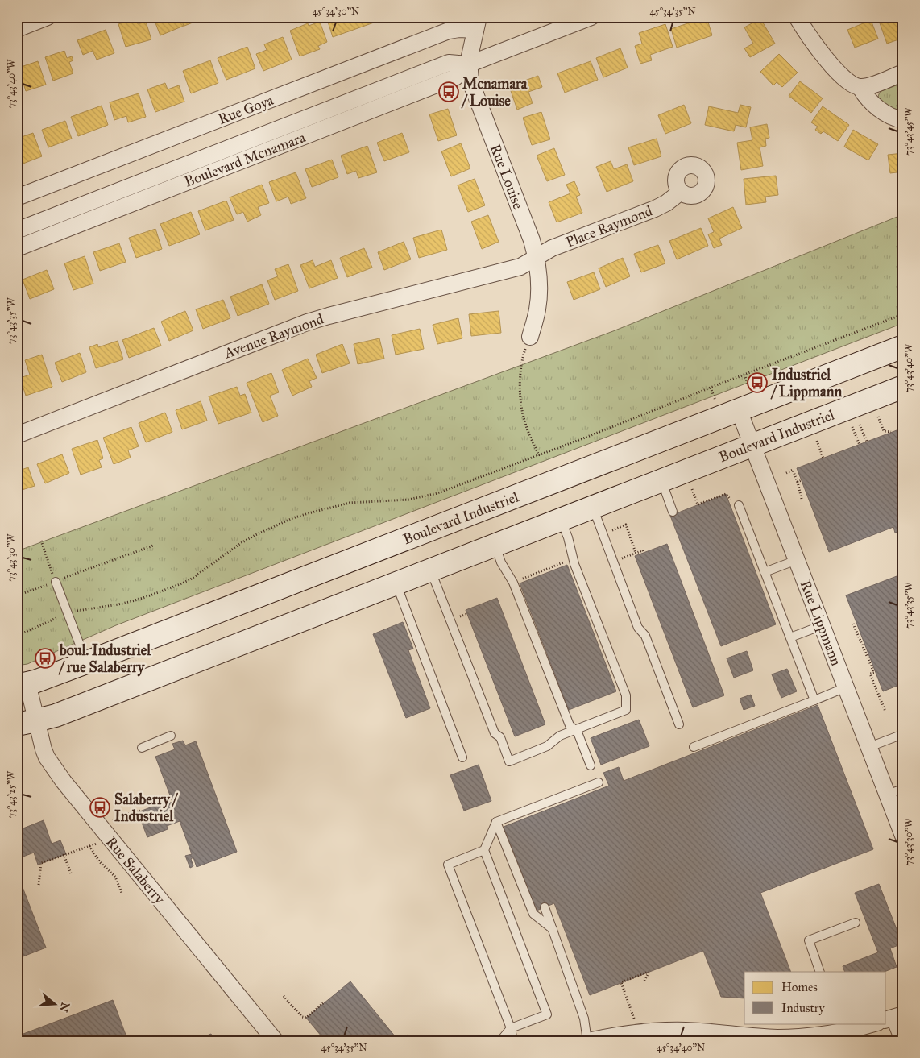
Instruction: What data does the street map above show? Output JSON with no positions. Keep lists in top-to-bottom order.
{
  "streets": {
    "street": [
      "Rue Goya",
      "Boulevard Mcnamara",
      "Rue Louise",
      "Place Raymond",
      "Avenue Raymond",
      "Boulevard Industriel",
      "Rue Lippmann",
      "Rue Salaberry"
    ]
  },
  "crossings": [
    ["Rue Goya", "Rue Louise"],
    ["Boulevard Mcnamara", "Rue Louise"],
    ["Rue Louise", "Place Raymond"],
    ["Rue Louise", "Avenue Raymond"],
    ["Place Raymond", "Avenue Raymond"],
    ["Boulevard Industriel", "Rue Lippmann"],
    ["Boulevard Industriel", "Rue Salaberry"]
  ],
  "places": {
    "bus stop": [
      "Mcnamara / Louise",
      "Industriel / Lippmann",
      "boul. Industriel / rue Salaberry",
      "Salaberry / Industriel"
    ]
  },
  "legend": ["Homes", "Industry"],
  "north": "right",
  "coordinates": [
    "45°34'30\"N",
    "45°34'35\"N",
    "73°43'40\"W",
    "73°43'45\"W",
    "73°43'35\"W",
    "73°43'30\"W",
    "73°43'25\"W",
    "45°34'40\"N"
  ]
}
